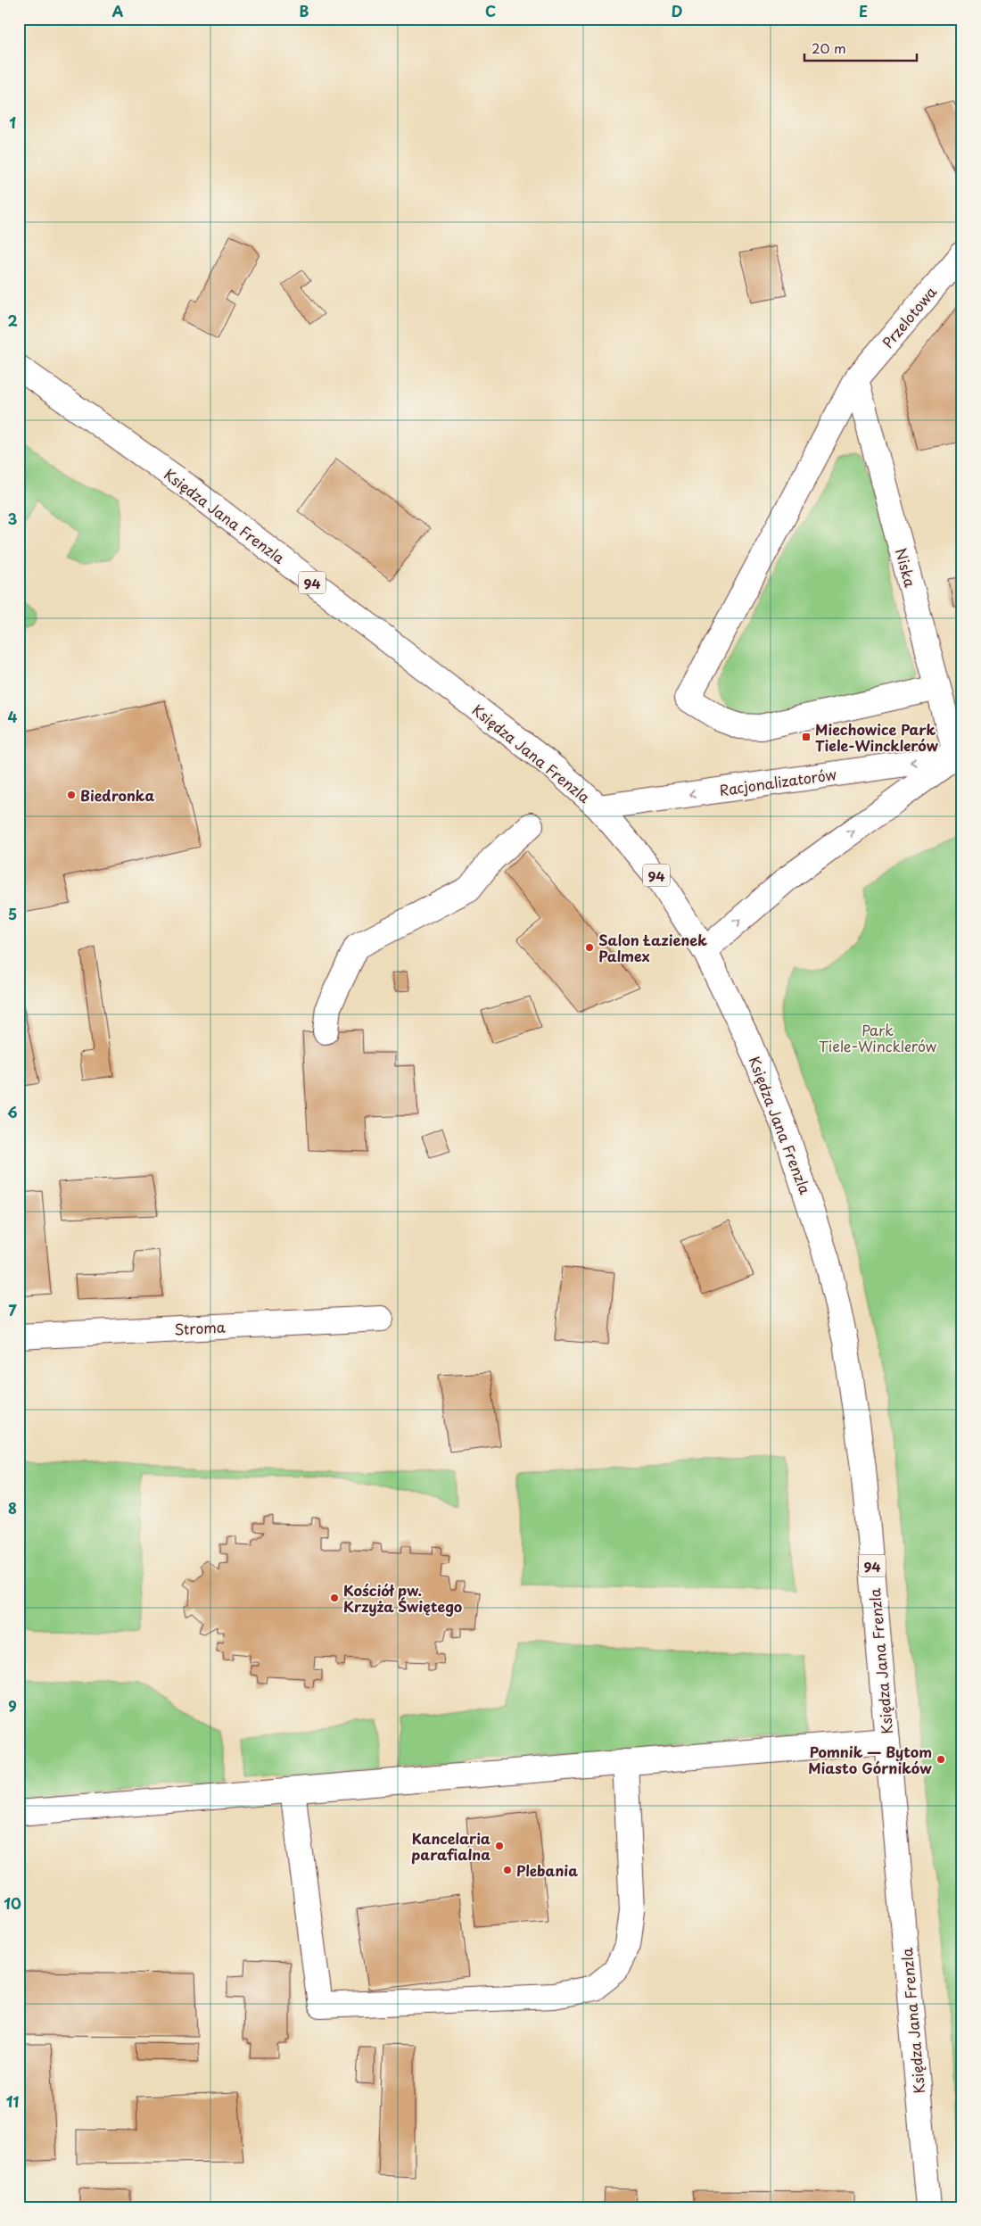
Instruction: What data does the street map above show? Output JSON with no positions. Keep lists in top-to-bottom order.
{
  "streets": {
    "main road": [
      "Przelotowa",
      "Księdza Jana Frenzla",
      "Niska",
      "94",
      "Racjonalizatorów",
      "Stroma"
    ]
  },
  "crossings": [
    ["Przelotowa", "Niska"],
    ["Księdza Jana Frenzla", "Racjonalizatorów"],
    ["Niska", "Racjonalizatorów"]
  ],
  "one_way": ["Racjonalizatorów"],
  "parks": ["Park Tiele-Wincklerów"],
  "places": {
    "transit": ["Miechowice Park Tiele-Wincklerów"],
    "other": [
      "Biedronka",
      "Salon Łazienek Palmex",
      "Kościół pw. Krzyża Świętego",
      "Pomnik — Bytom Miasto Górników",
      "Kancelaria parafialna",
      "Plebania"
    ]
  },
  "scale_bar": "20 m",
  "grid": {
    "columns": [
      "A",
      "B",
      "C",
      "D",
      "E"
    ],
    "rows": [
      "1",
      "2",
      "3",
      "4",
      "5",
      "6",
      "7",
      "8",
      "9",
      "10",
      "11"
    ]
  }
}
